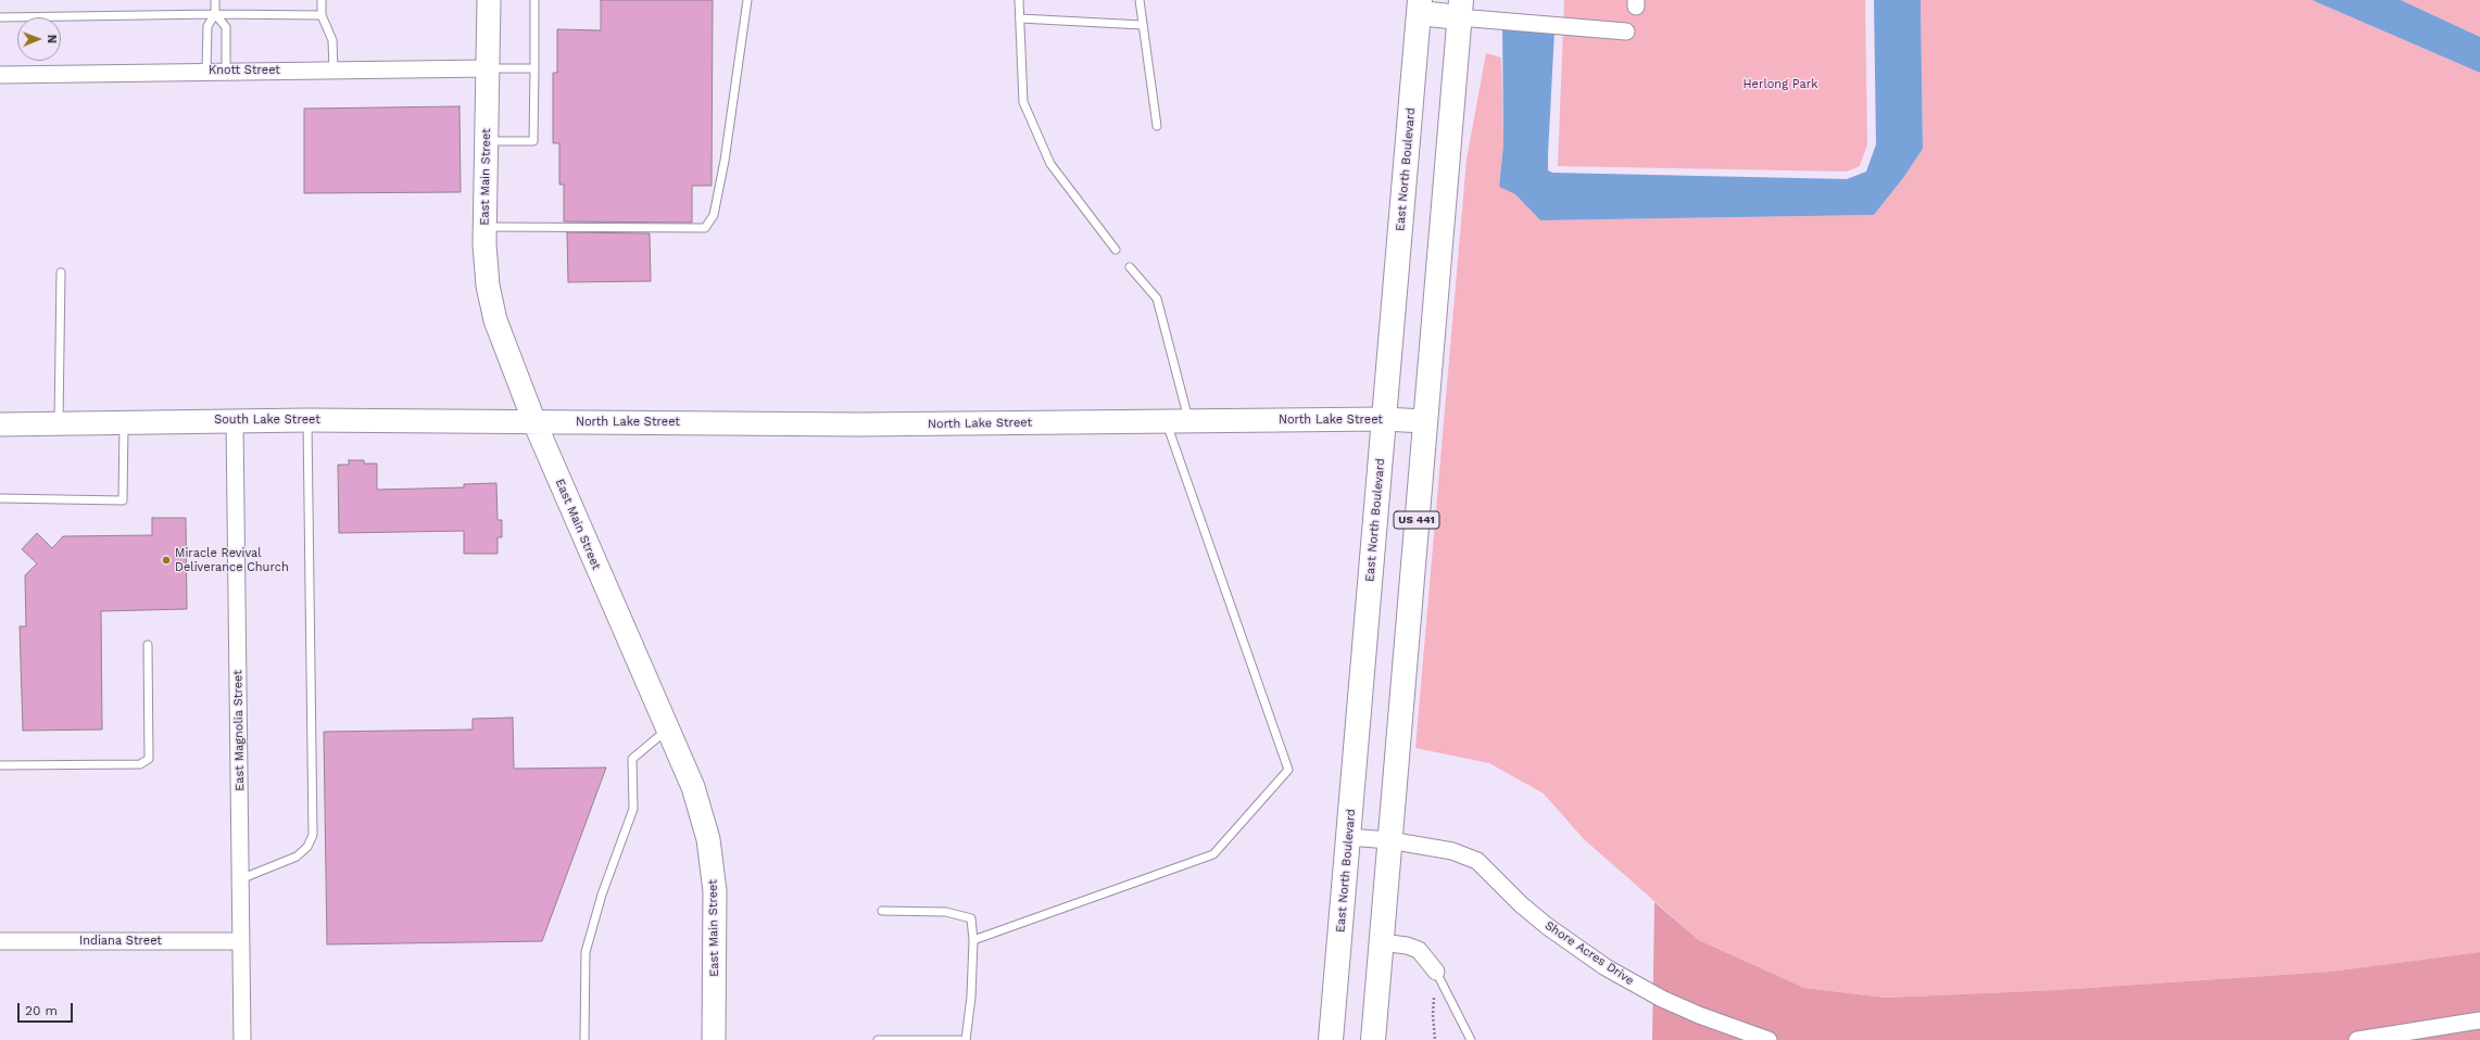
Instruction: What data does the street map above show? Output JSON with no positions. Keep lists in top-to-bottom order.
{
  "streets": {
    "main road": ["East North Boulevard", "US 441"],
    "street": [
      "Knott Street",
      "East Main Street",
      "South Lake Street",
      "North Lake Street",
      "East Magnolia Street",
      "Indiana Street",
      "Shore Acres Drive"
    ]
  },
  "crossings": [
    ["Knott Street", "East Main Street"],
    ["East North Boulevard", "North Lake Street"],
    ["East North Boulevard", "Shore Acres Drive"],
    ["East Main Street", "South Lake Street"],
    ["East Main Street", "North Lake Street"],
    ["South Lake Street", "North Lake Street"],
    ["South Lake Street", "East Magnolia Street"],
    ["North Lake Street", "US 441"],
    ["US 441", "Shore Acres Drive"],
    ["East Magnolia Street", "Indiana Street"]
  ],
  "parks": ["Herlong Park"],
  "places": ["Miracle Revival Deliverance Church"],
  "scale_bar": "20 m",
  "north": "right"
}
